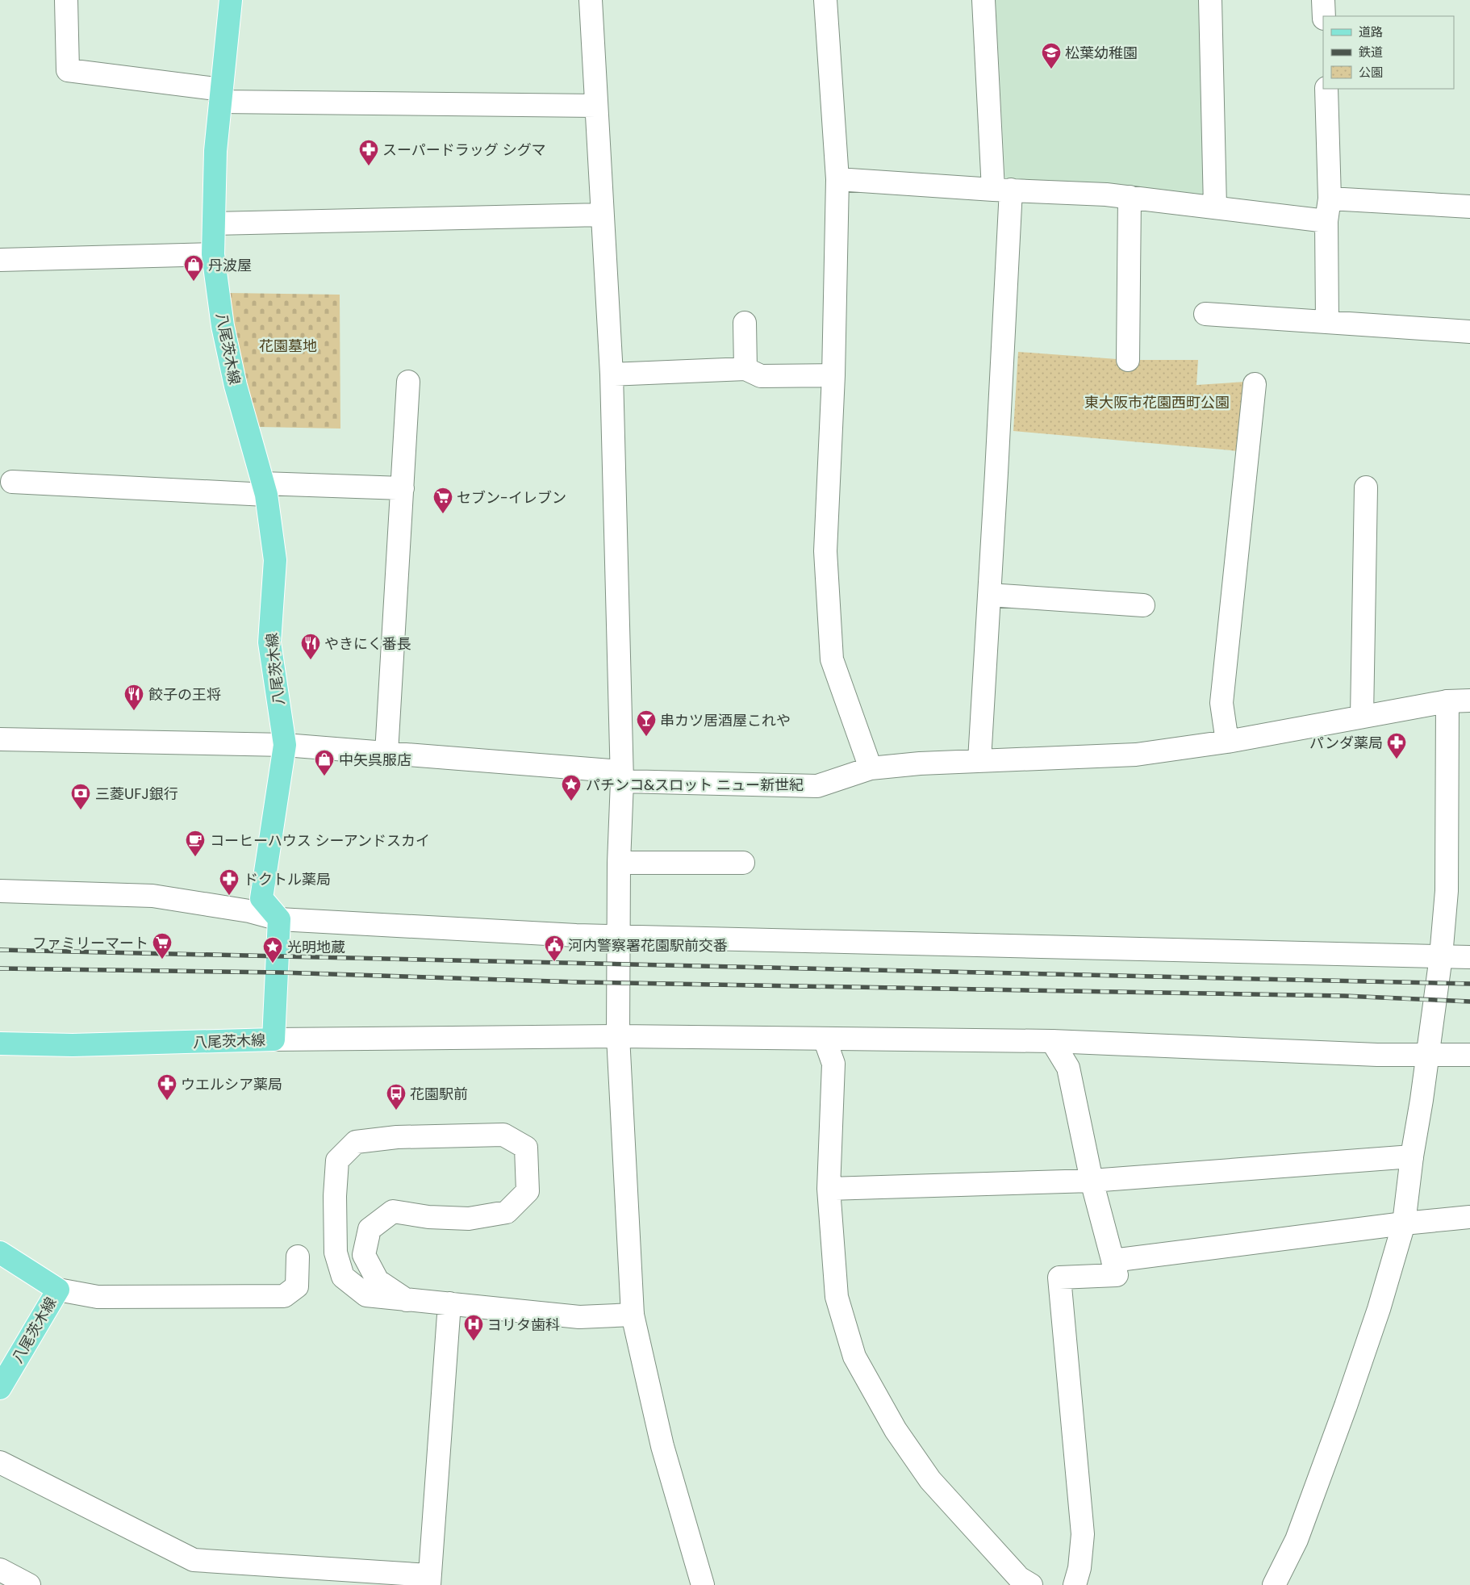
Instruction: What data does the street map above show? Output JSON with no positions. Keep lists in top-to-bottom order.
{
  "streets": {
    "main road": ["八尾茨木線"]
  },
  "parks": ["花園墓地", "東大阪市花園西町公園"],
  "places": {
    "school or university": ["松葉幼稚園"],
    "pharmacy": [
      "スーパードラッグ シグマ",
      "パンダ薬局",
      "ドクトル薬局",
      "ウエルシア薬局"
    ],
    "shop": ["丹波屋", "中矢呉服店"],
    "supermarket": ["セブン-イレブン", "ファミリーマート"],
    "restaurant": ["やきにく番長", "餃子の王将"],
    "bar": ["串カツ居酒屋これや"],
    "place": ["パチンコ&スロット ニュー新世紀", "光明地蔵"],
    "bank": ["三菱UFJ銀行"],
    "cafe": ["コーヒーハウス シーアンドスカイ"],
    "public building": ["河内警察署花園駅前交番"],
    "bus stop": ["花園駅前"],
    "hospital": ["ヨリタ歯科"]
  },
  "legend": ["道路", "鉄道", "公園"]
}
